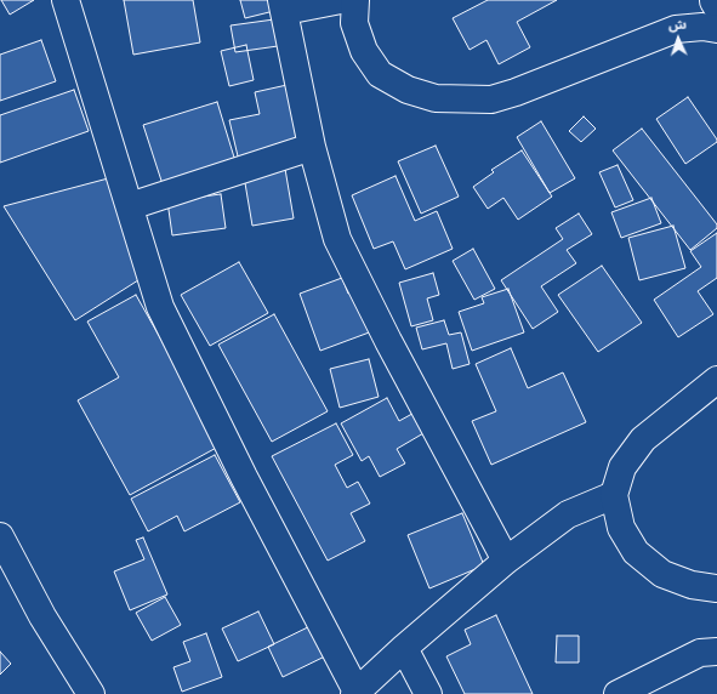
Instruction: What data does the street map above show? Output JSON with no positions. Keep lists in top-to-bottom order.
{
  "north": "top"
}
